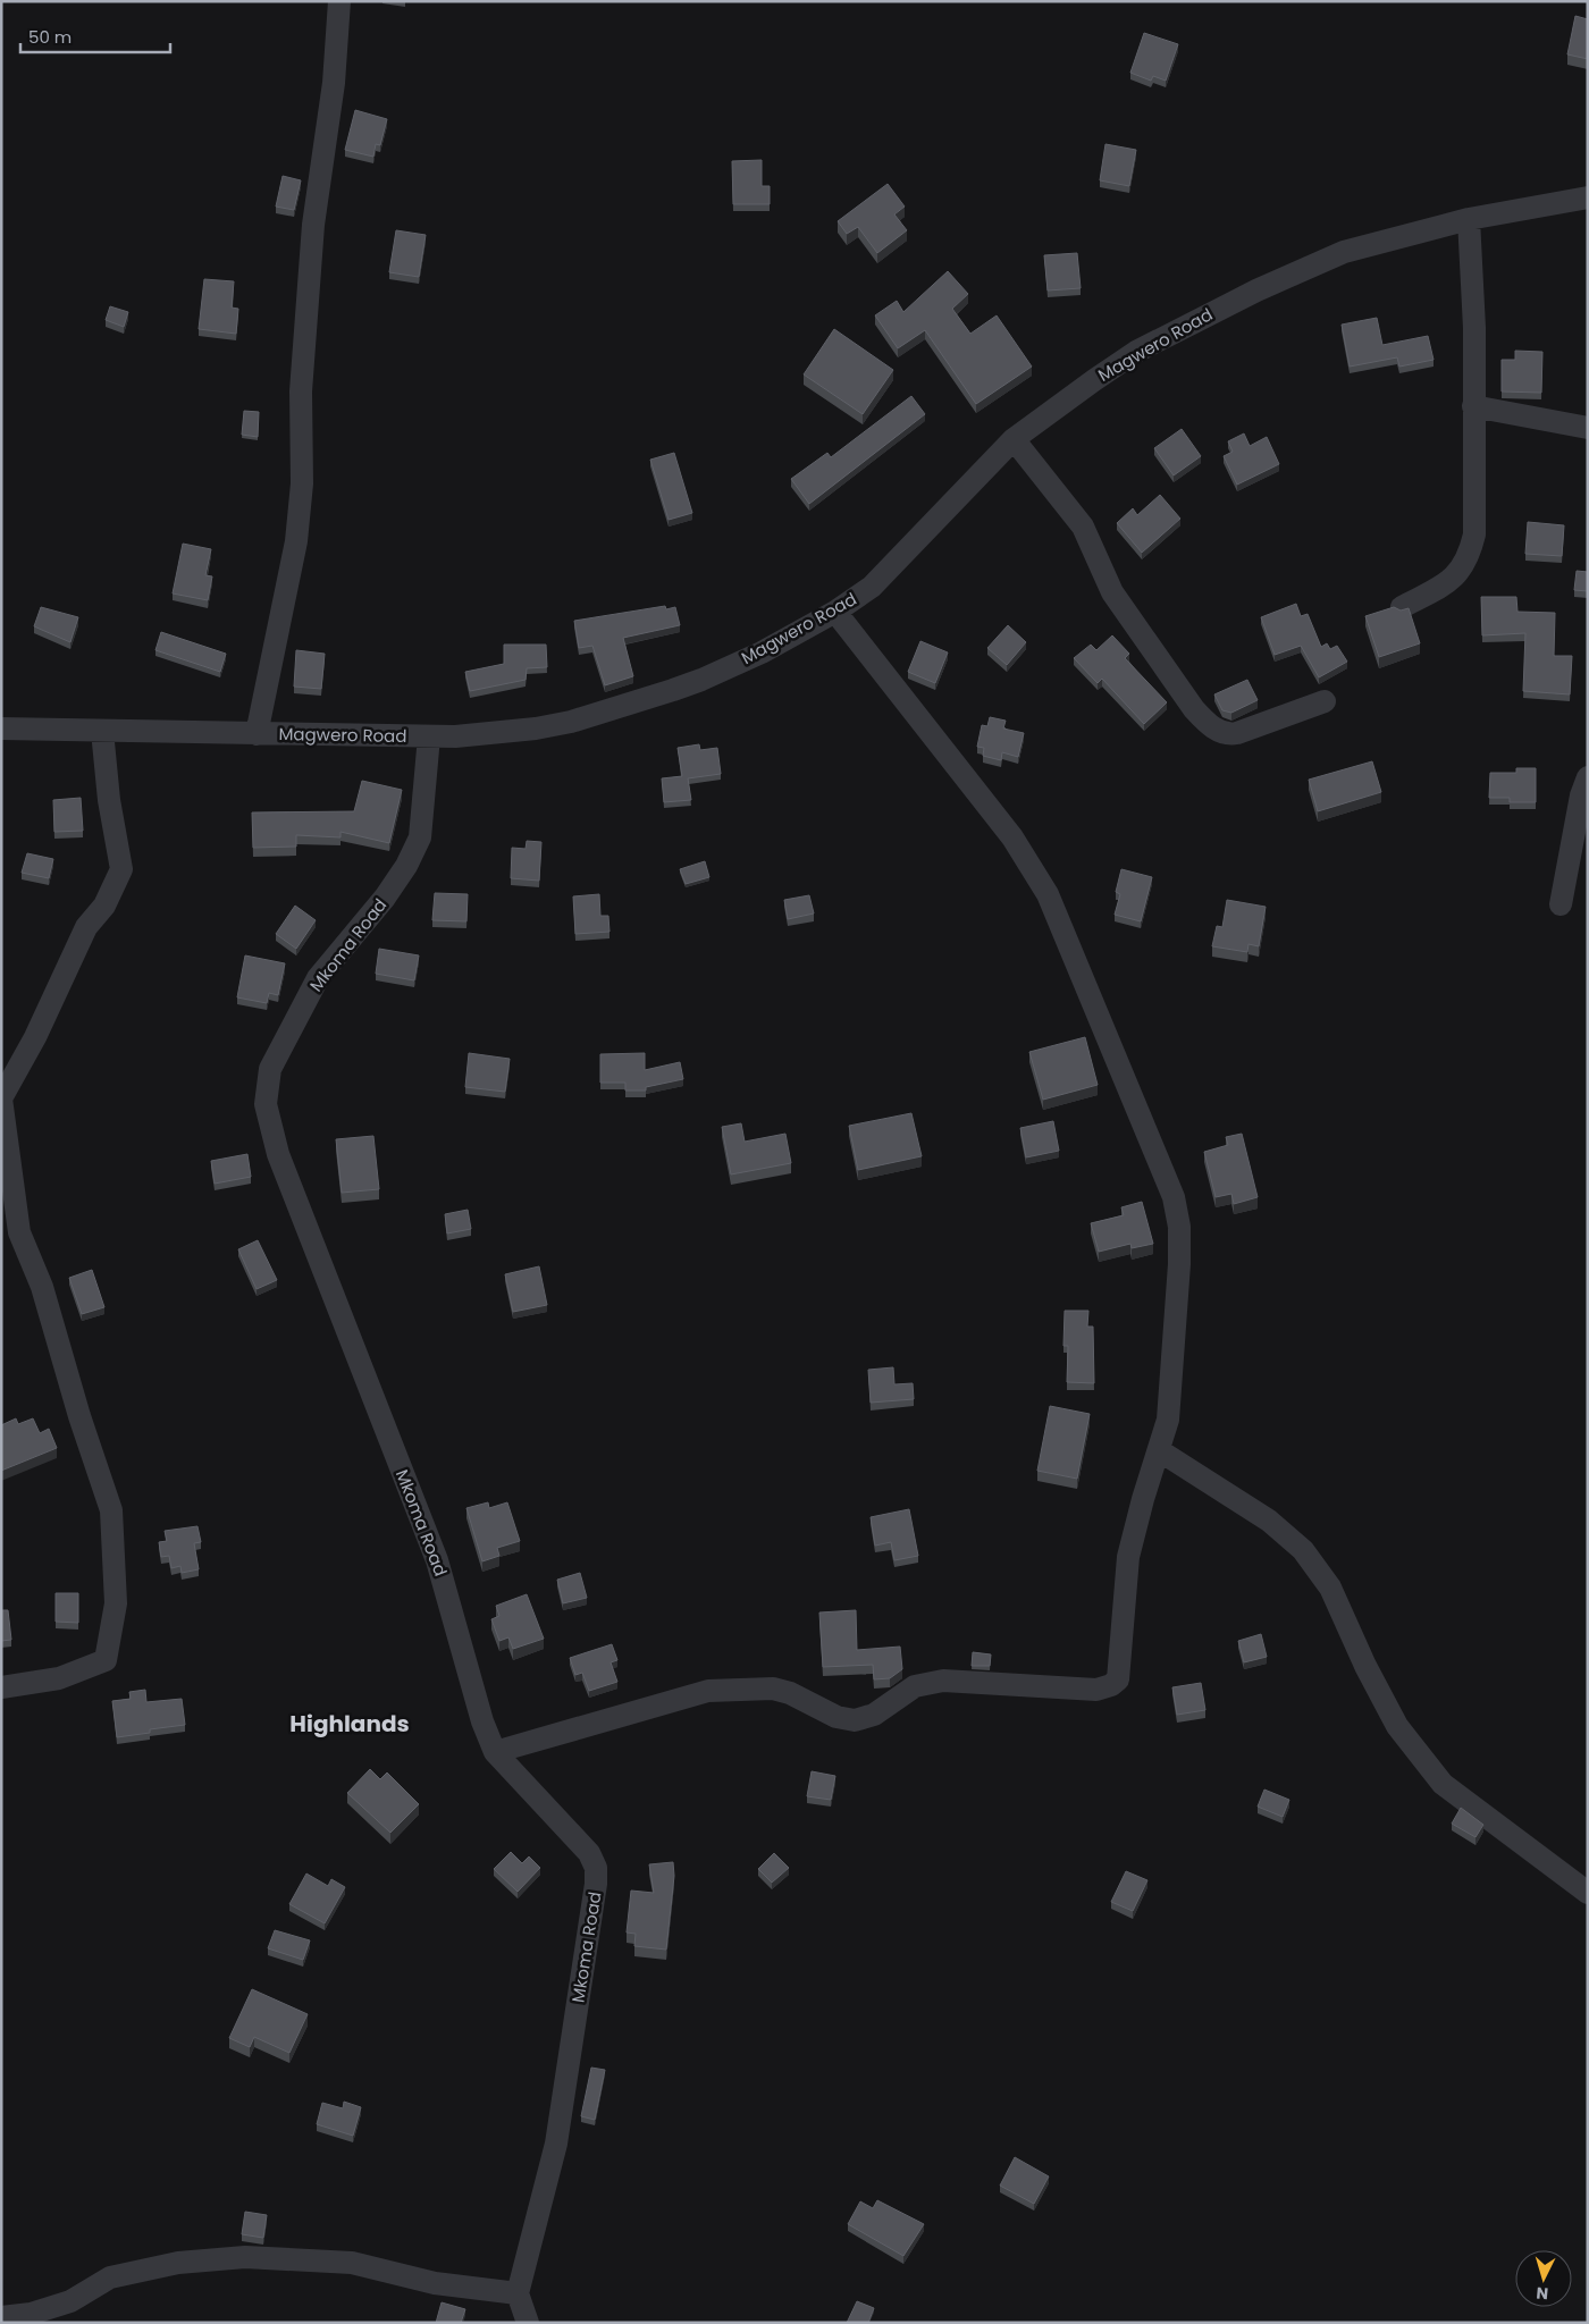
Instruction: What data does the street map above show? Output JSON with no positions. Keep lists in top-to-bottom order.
{
  "streets": {
    "street": ["Magwero Road", "Mkoma Road"]
  },
  "crossings": [
    ["Magwero Road", "Mkoma Road"]
  ],
  "districts": ["Highlands"],
  "scale_bar": "50 m",
  "north": "bottom"
}
